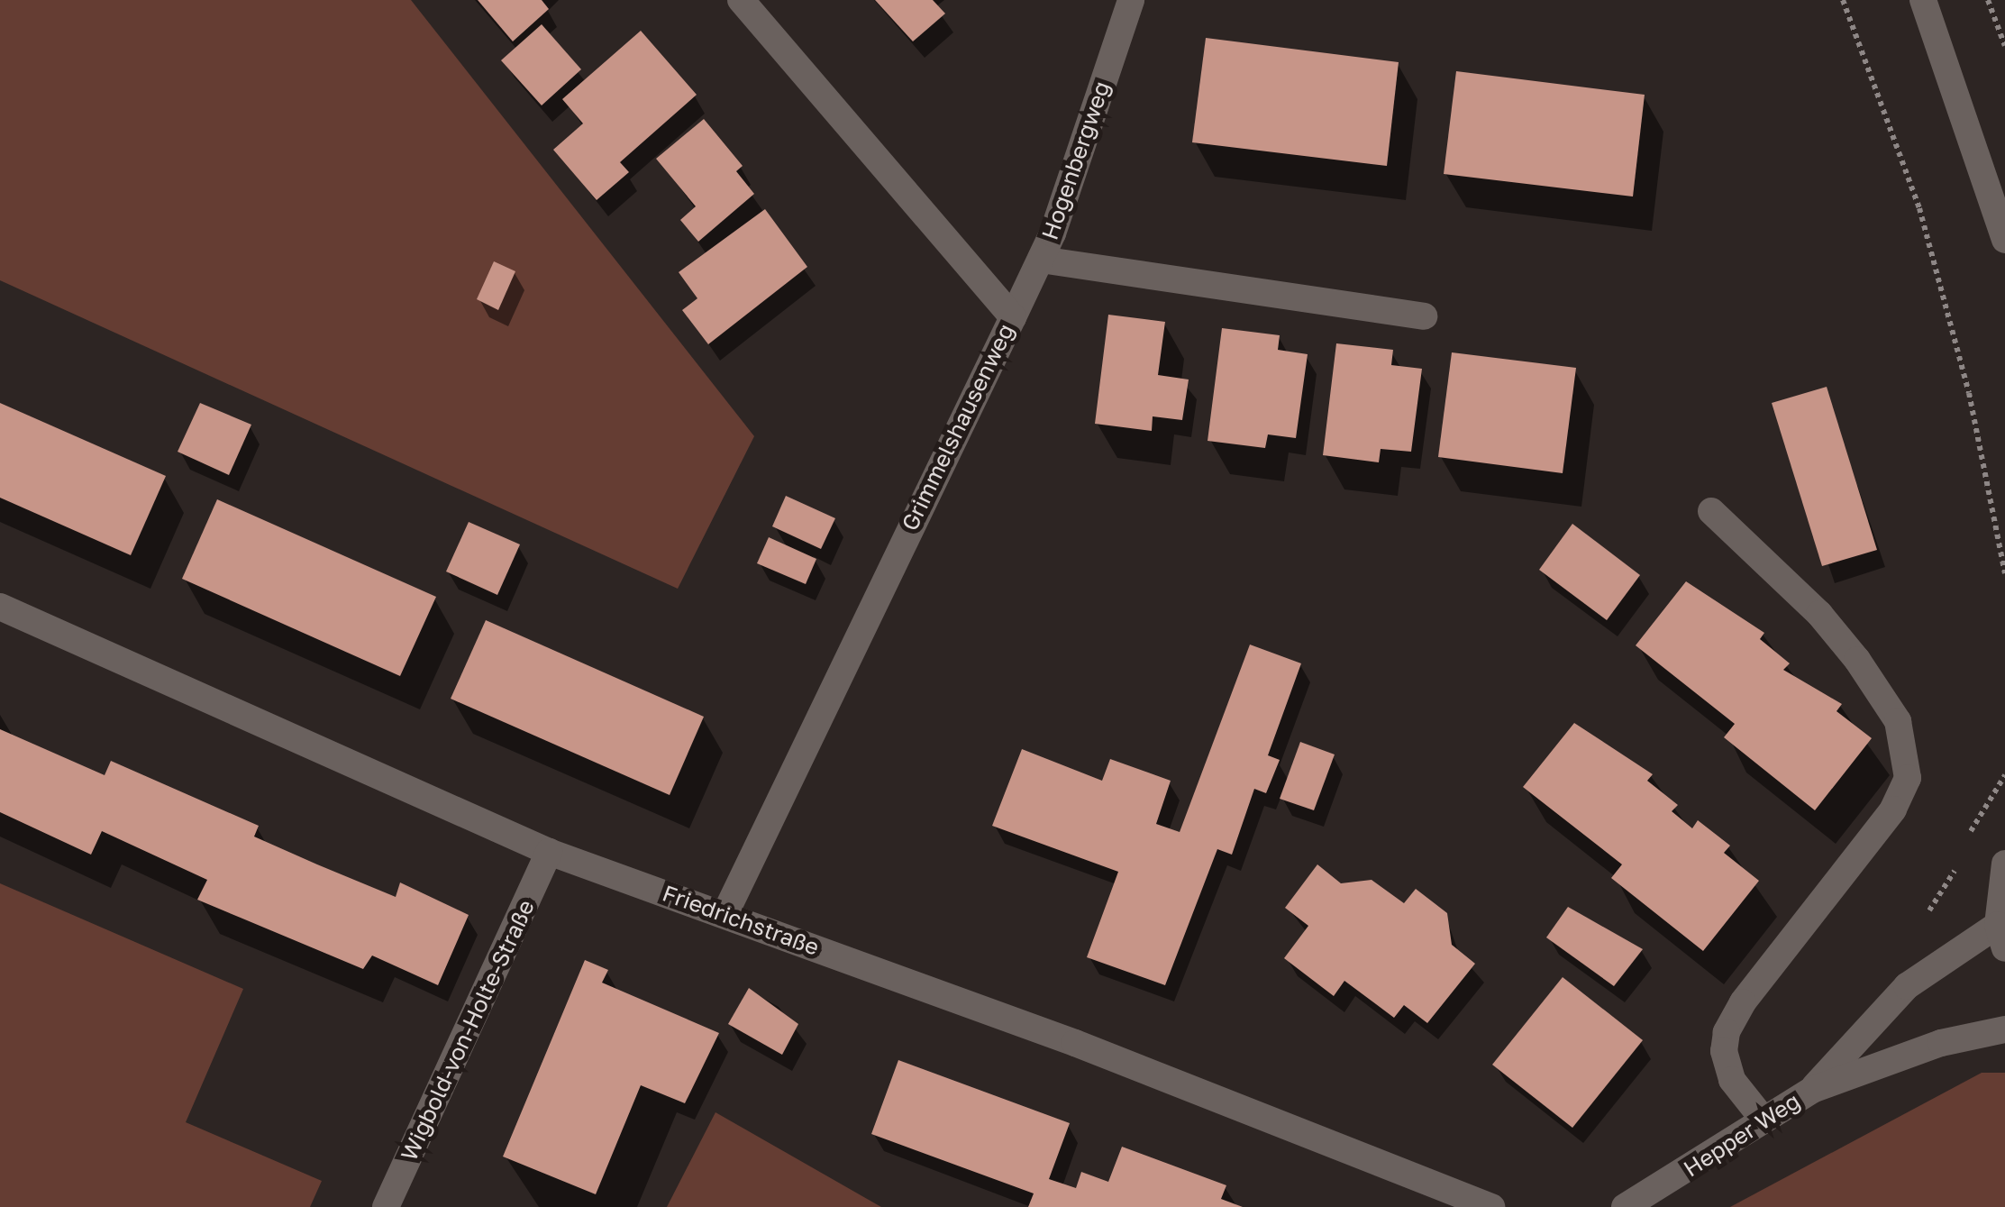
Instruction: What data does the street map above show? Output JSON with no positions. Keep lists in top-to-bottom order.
{
  "streets": {
    "street": [
      "Hogenbergweg",
      "Grimmelshausenweg",
      "Friedrichstraße",
      "Wigbold-von-Holte-Straße",
      "Hepper Weg"
    ]
  },
  "crossings": [
    ["Hogenbergweg", "Grimmelshausenweg"],
    ["Grimmelshausenweg", "Friedrichstraße"],
    ["Friedrichstraße", "Wigbold-von-Holte-Straße"]
  ]
}
